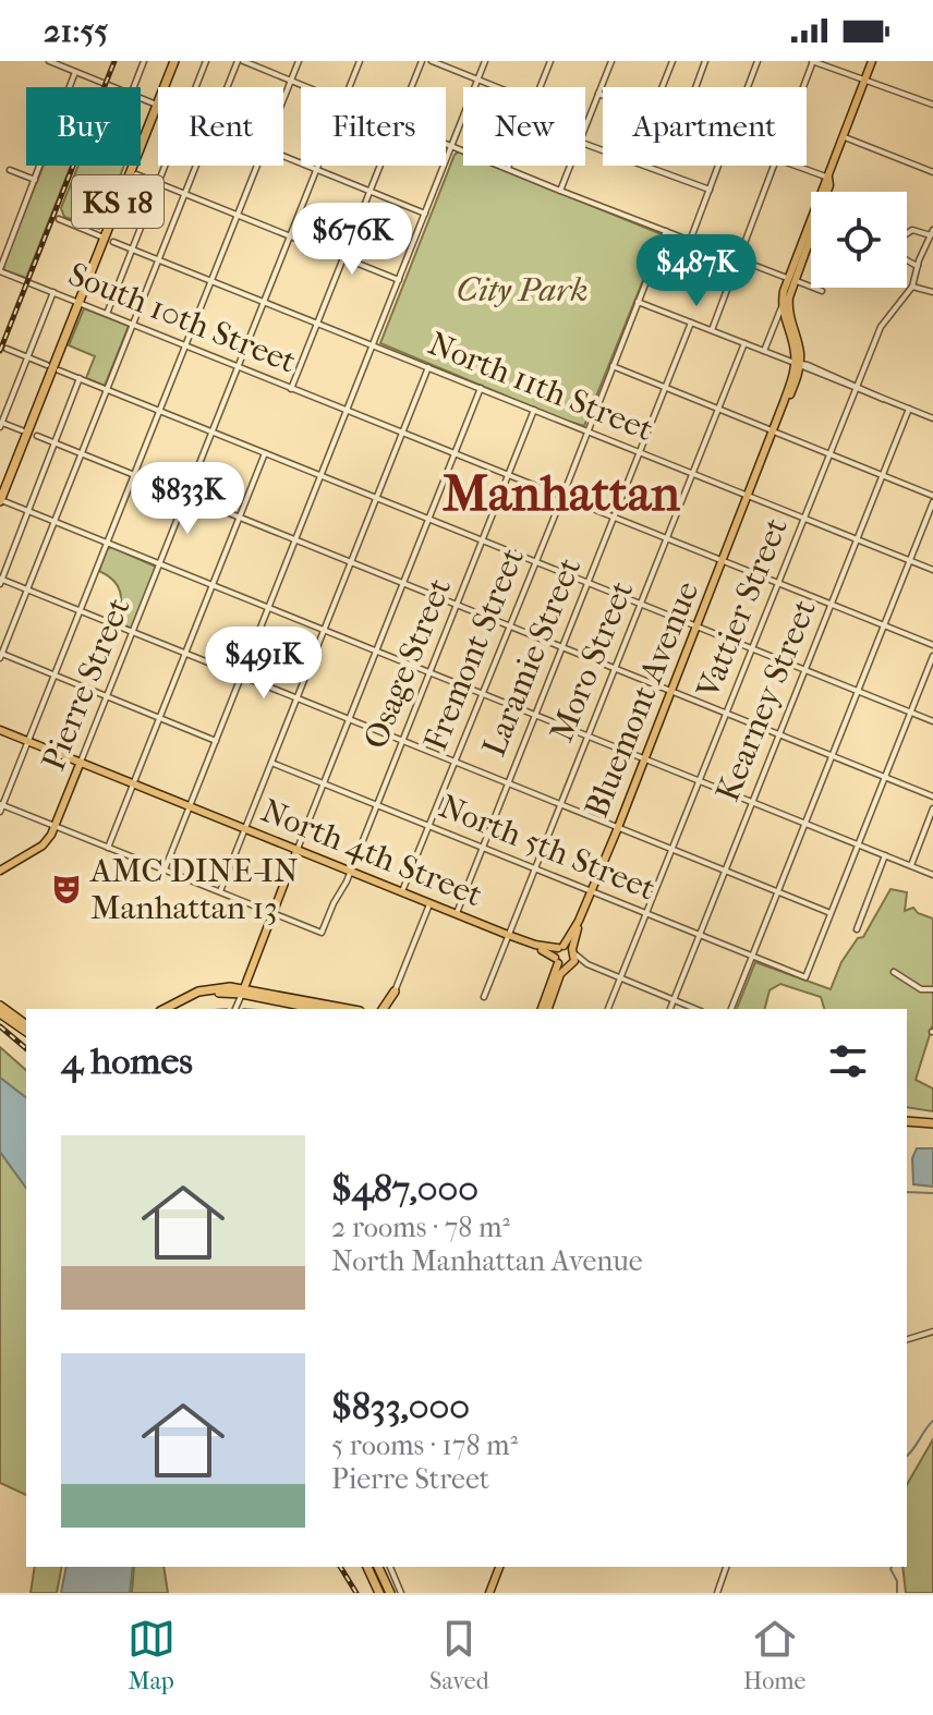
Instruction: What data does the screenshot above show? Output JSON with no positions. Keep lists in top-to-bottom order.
{
  "streets": {
    "highway": ["KS 18"],
    "main road": ["Pierre Street", "Bluemont Avenue", "North 4th Street"],
    "street": [
      "South 10th Street",
      "North 11th Street",
      "Vattier Street",
      "Fremont Street",
      "Laramie Street",
      "Moro Street",
      "Osage Street",
      "Kearney Street",
      "North 5th Street"
    ]
  },
  "crossings": [
    ["KS 18", "South 10th Street"],
    ["South 10th Street", "Vattier Street"],
    ["South 10th Street", "Fremont Street"],
    ["South 10th Street", "Laramie Street"],
    ["South 10th Street", "Moro Street"],
    ["South 10th Street", "Osage Street"],
    ["South 10th Street", "Pierre Street"],
    ["South 10th Street", "Bluemont Avenue"],
    ["South 10th Street", "Kearney Street"],
    ["North 11th Street", "Vattier Street"],
    ["North 11th Street", "Fremont Street"],
    ["North 11th Street", "Laramie Street"],
    ["North 11th Street", "Moro Street"],
    ["North 11th Street", "Osage Street"],
    ["North 11th Street", "Pierre Street"],
    ["North 11th Street", "Bluemont Avenue"],
    ["North 11th Street", "Kearney Street"],
    ["Vattier Street", "North 5th Street"],
    ["Fremont Street", "North 5th Street"],
    ["Fremont Street", "North 4th Street"],
    ["Laramie Street", "North 5th Street"],
    ["Laramie Street", "North 4th Street"],
    ["Moro Street", "North 5th Street"],
    ["Moro Street", "North 4th Street"],
    ["Osage Street", "North 5th Street"],
    ["Osage Street", "North 4th Street"],
    ["Pierre Street", "North 4th Street"],
    ["Bluemont Avenue", "North 5th Street"],
    ["Bluemont Avenue", "North 4th Street"],
    ["Kearney Street", "North 5th Street"]
  ],
  "districts": ["Manhattan"],
  "parks": ["City Park"],
  "places": {
    "theatre": ["AMC DINE-IN Manhattan 13"]
  },
  "page": {
    "status": "21:55",
    "chip": [
      "Buy",
      "Rent",
      "Filters",
      "New",
      "Apartment"
    ],
    "price": [
      "$676K",
      "$487K",
      "$833K",
      "$491K"
    ],
    "heading": "4 homes",
    "list": [
      {
        "name": "$487,000",
        "note": "2 rooms · 78 m² · North Manhattan Avenue"
      },
      {
        "name": "$833,000",
        "note": "5 rooms · 178 m² · Pierre Street"
      }
    ],
    "tabs": ["Map", "Saved", "Home"]
  }
}
